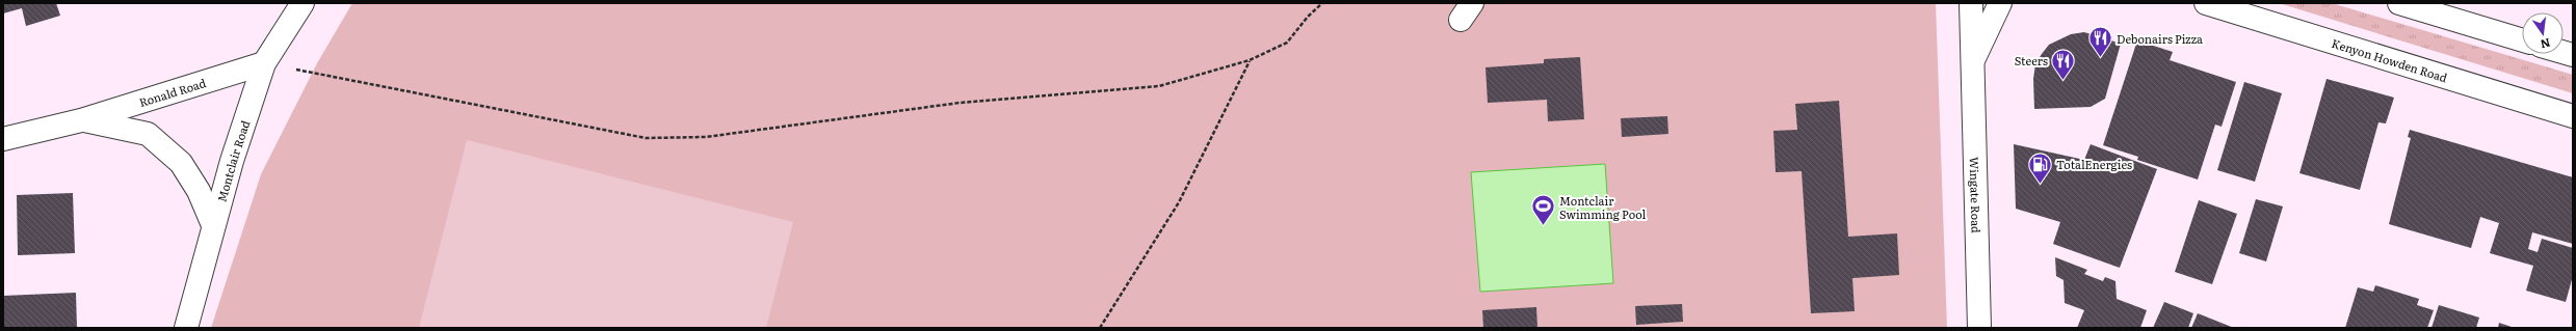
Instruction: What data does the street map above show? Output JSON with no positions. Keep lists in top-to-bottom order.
{
  "streets": {
    "street": [
      "Kenyon Howden Road",
      "Ronald Road",
      "Montclair Road",
      "Wingate Road"
    ]
  },
  "crossings": [
    ["Ronald Road", "Montclair Road"]
  ],
  "places": {
    "restaurant": ["Debonairs Pizza", "Steers"],
    "fuel station": ["TotalEnergies"],
    "sports": ["Montclair Swimming Pool"]
  },
  "north": "bottom"
}
